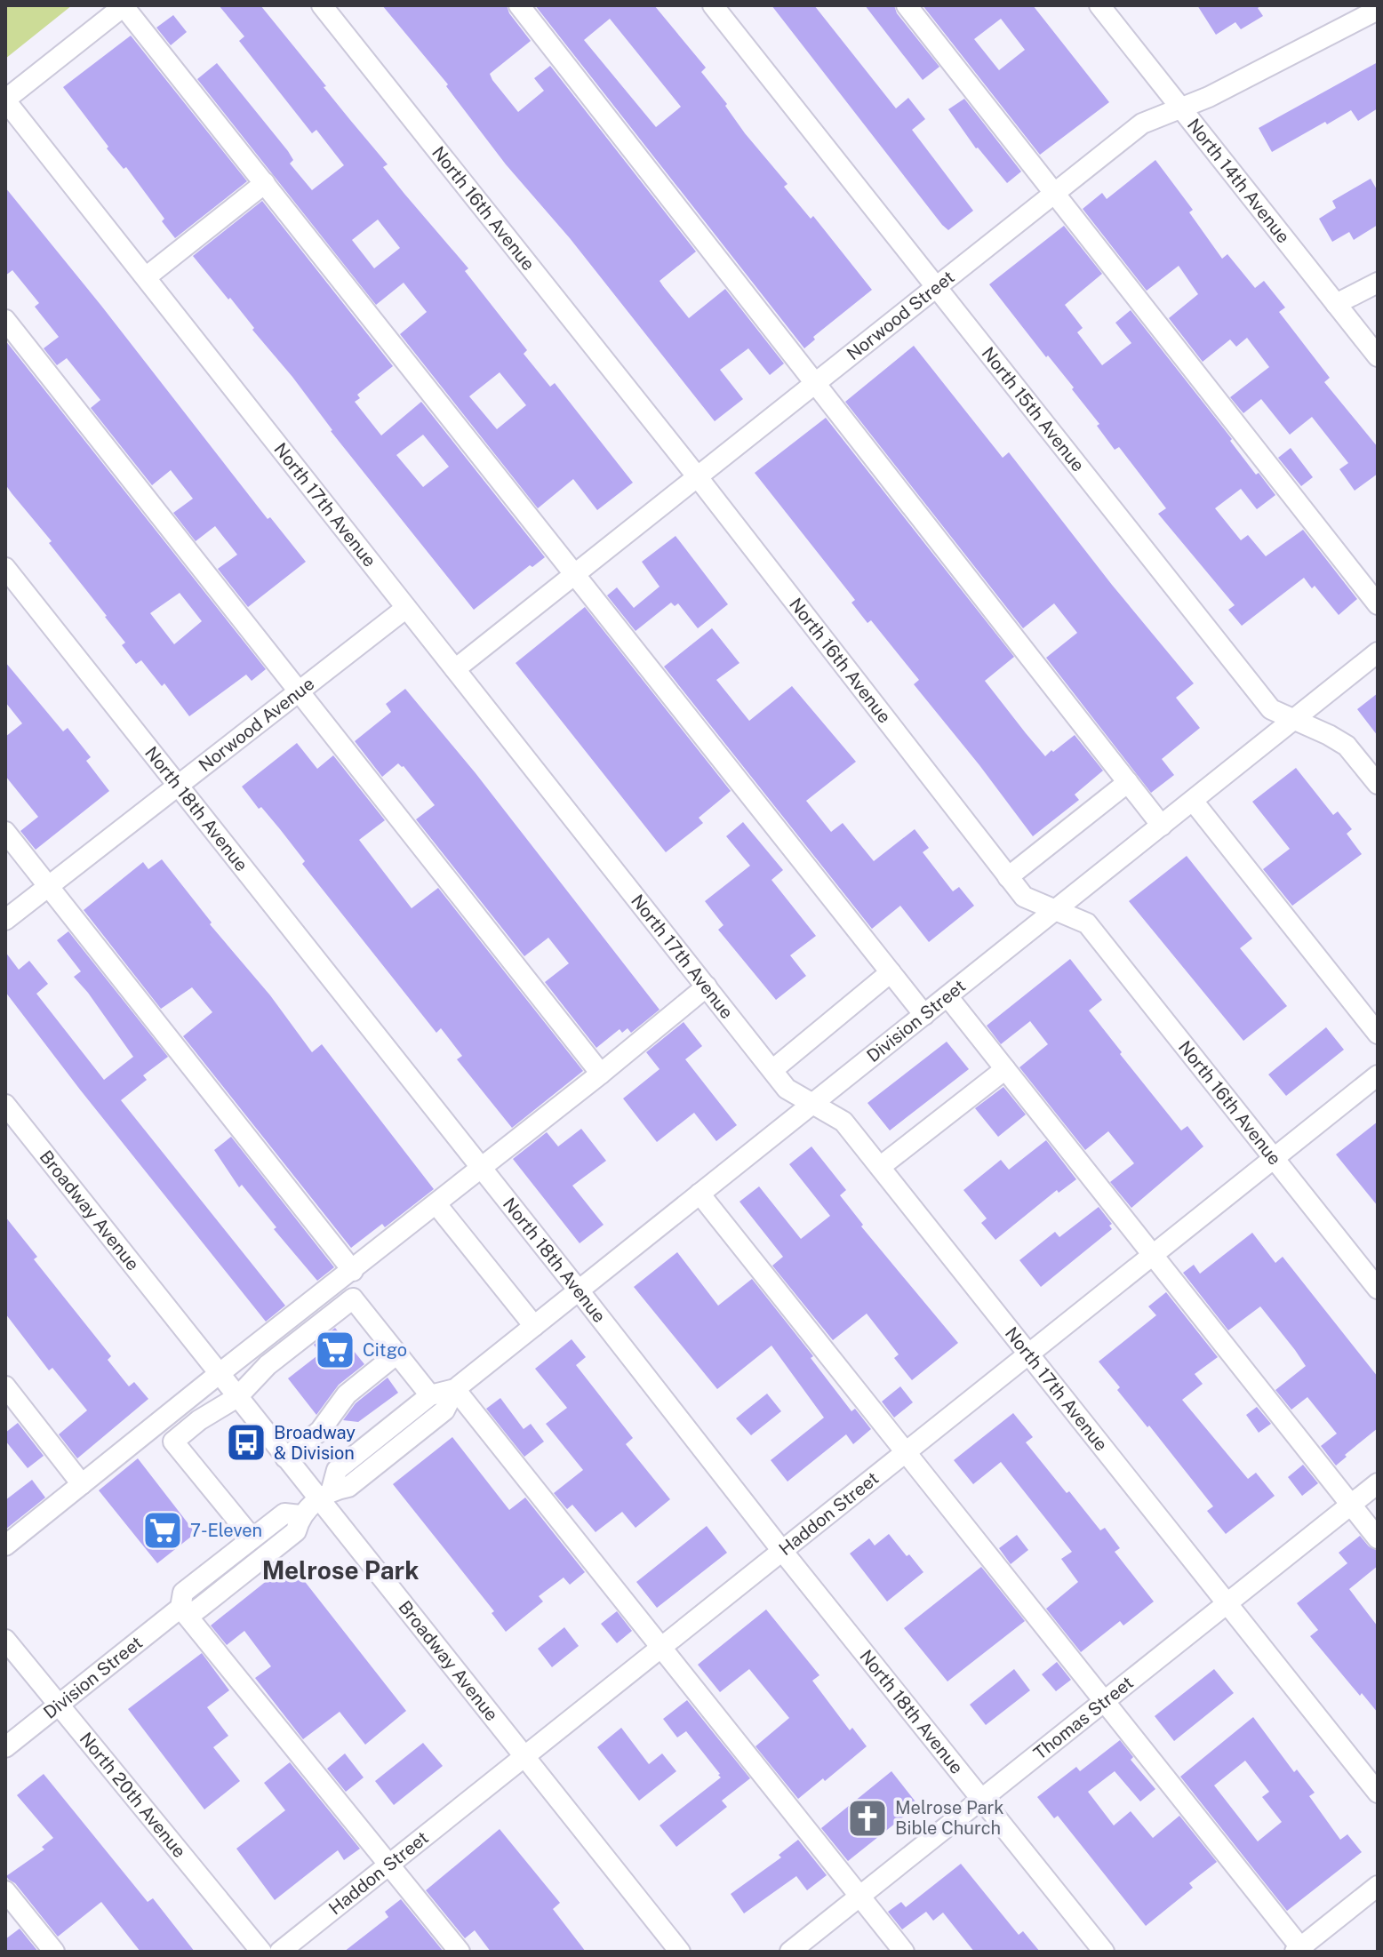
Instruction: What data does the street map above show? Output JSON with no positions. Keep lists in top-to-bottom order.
{
  "streets": {
    "street": [
      "North 14th Avenue",
      "North 16th Avenue",
      "Norwood Street",
      "North 15th Avenue",
      "North 17th Avenue",
      "Norwood Avenue",
      "North 18th Avenue",
      "Division Street",
      "Broadway Avenue",
      "Haddon Street",
      "Thomas Street",
      "North 20th Avenue"
    ]
  },
  "crossings": [
    ["North 14th Avenue", "Norwood Street"],
    ["North 16th Avenue", "Norwood Street"],
    ["North 16th Avenue", "Division Street"],
    ["North 16th Avenue", "Haddon Street"],
    ["Norwood Street", "North 15th Avenue"],
    ["Norwood Street", "North 17th Avenue"],
    ["North 15th Avenue", "Division Street"],
    ["North 17th Avenue", "Norwood Avenue"],
    ["North 17th Avenue", "Division Street"],
    ["North 17th Avenue", "Haddon Street"],
    ["North 17th Avenue", "Thomas Street"],
    ["Norwood Avenue", "North 18th Avenue"],
    ["North 18th Avenue", "Division Street"],
    ["North 18th Avenue", "Haddon Street"],
    ["North 18th Avenue", "Thomas Street"],
    ["Division Street", "Broadway Avenue"],
    ["Division Street", "North 20th Avenue"],
    ["Broadway Avenue", "Haddon Street"]
  ],
  "districts": ["Melrose Park"],
  "places": {
    "supermarket": ["Citgo", "7-Eleven"],
    "bus stop": ["Broadway & Division"],
    "church": ["Melrose Park Bible Church"]
  }
}
